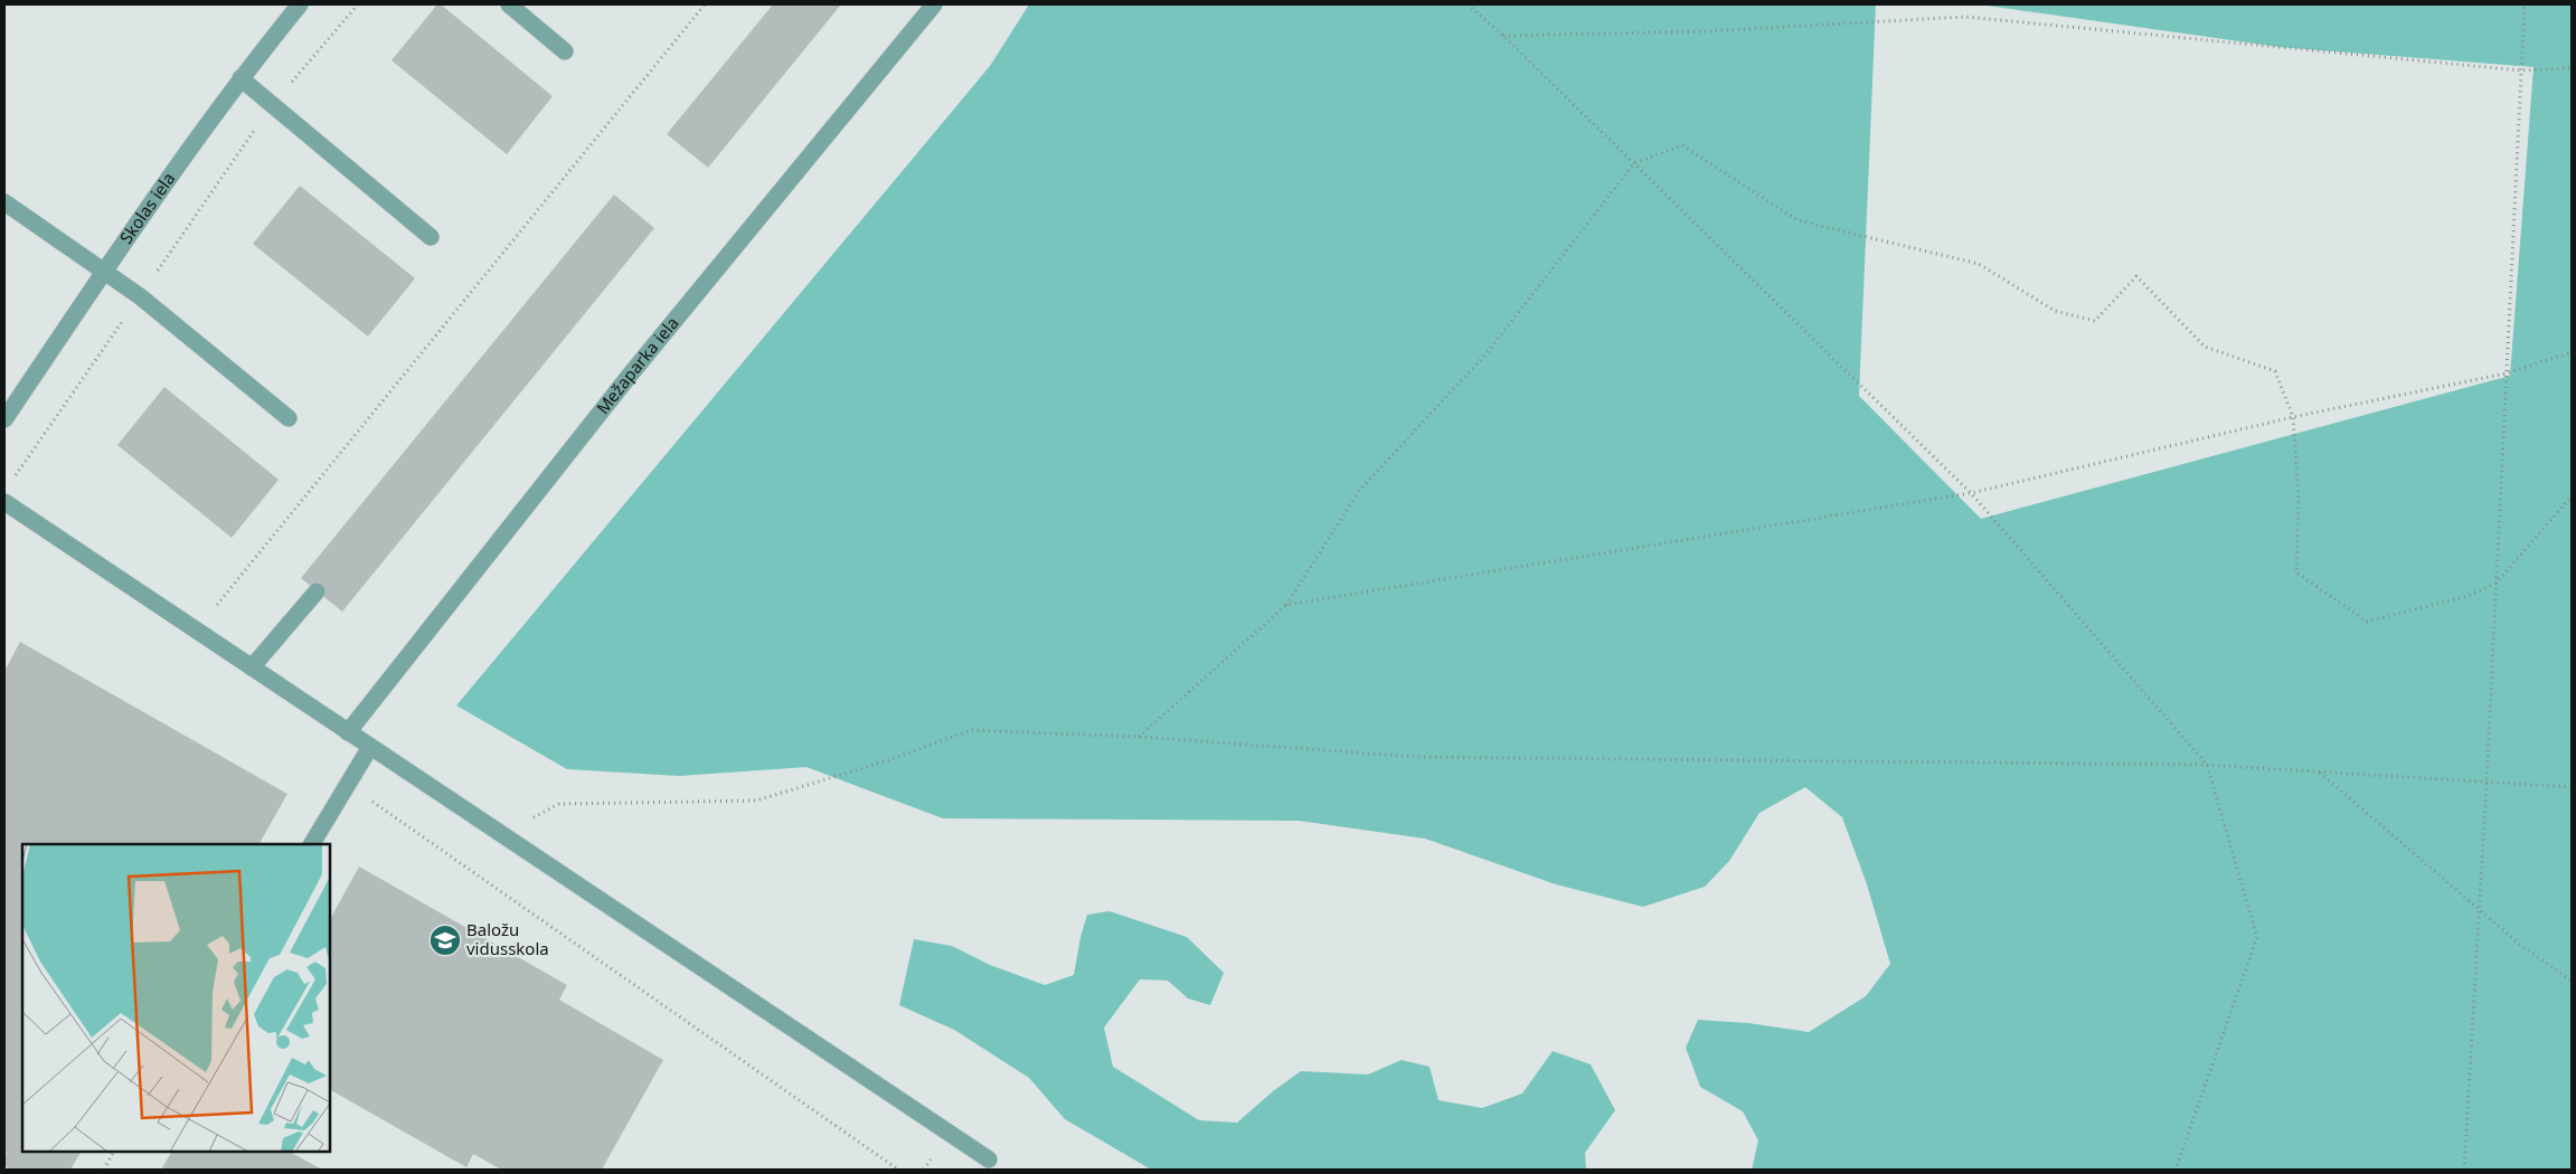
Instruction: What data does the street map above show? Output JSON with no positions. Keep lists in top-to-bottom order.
{
  "streets": {
    "street": ["Skolas iela", "Mežaparka iela"]
  },
  "places": {
    "school or university": ["Baložu vidusskola"]
  }
}
